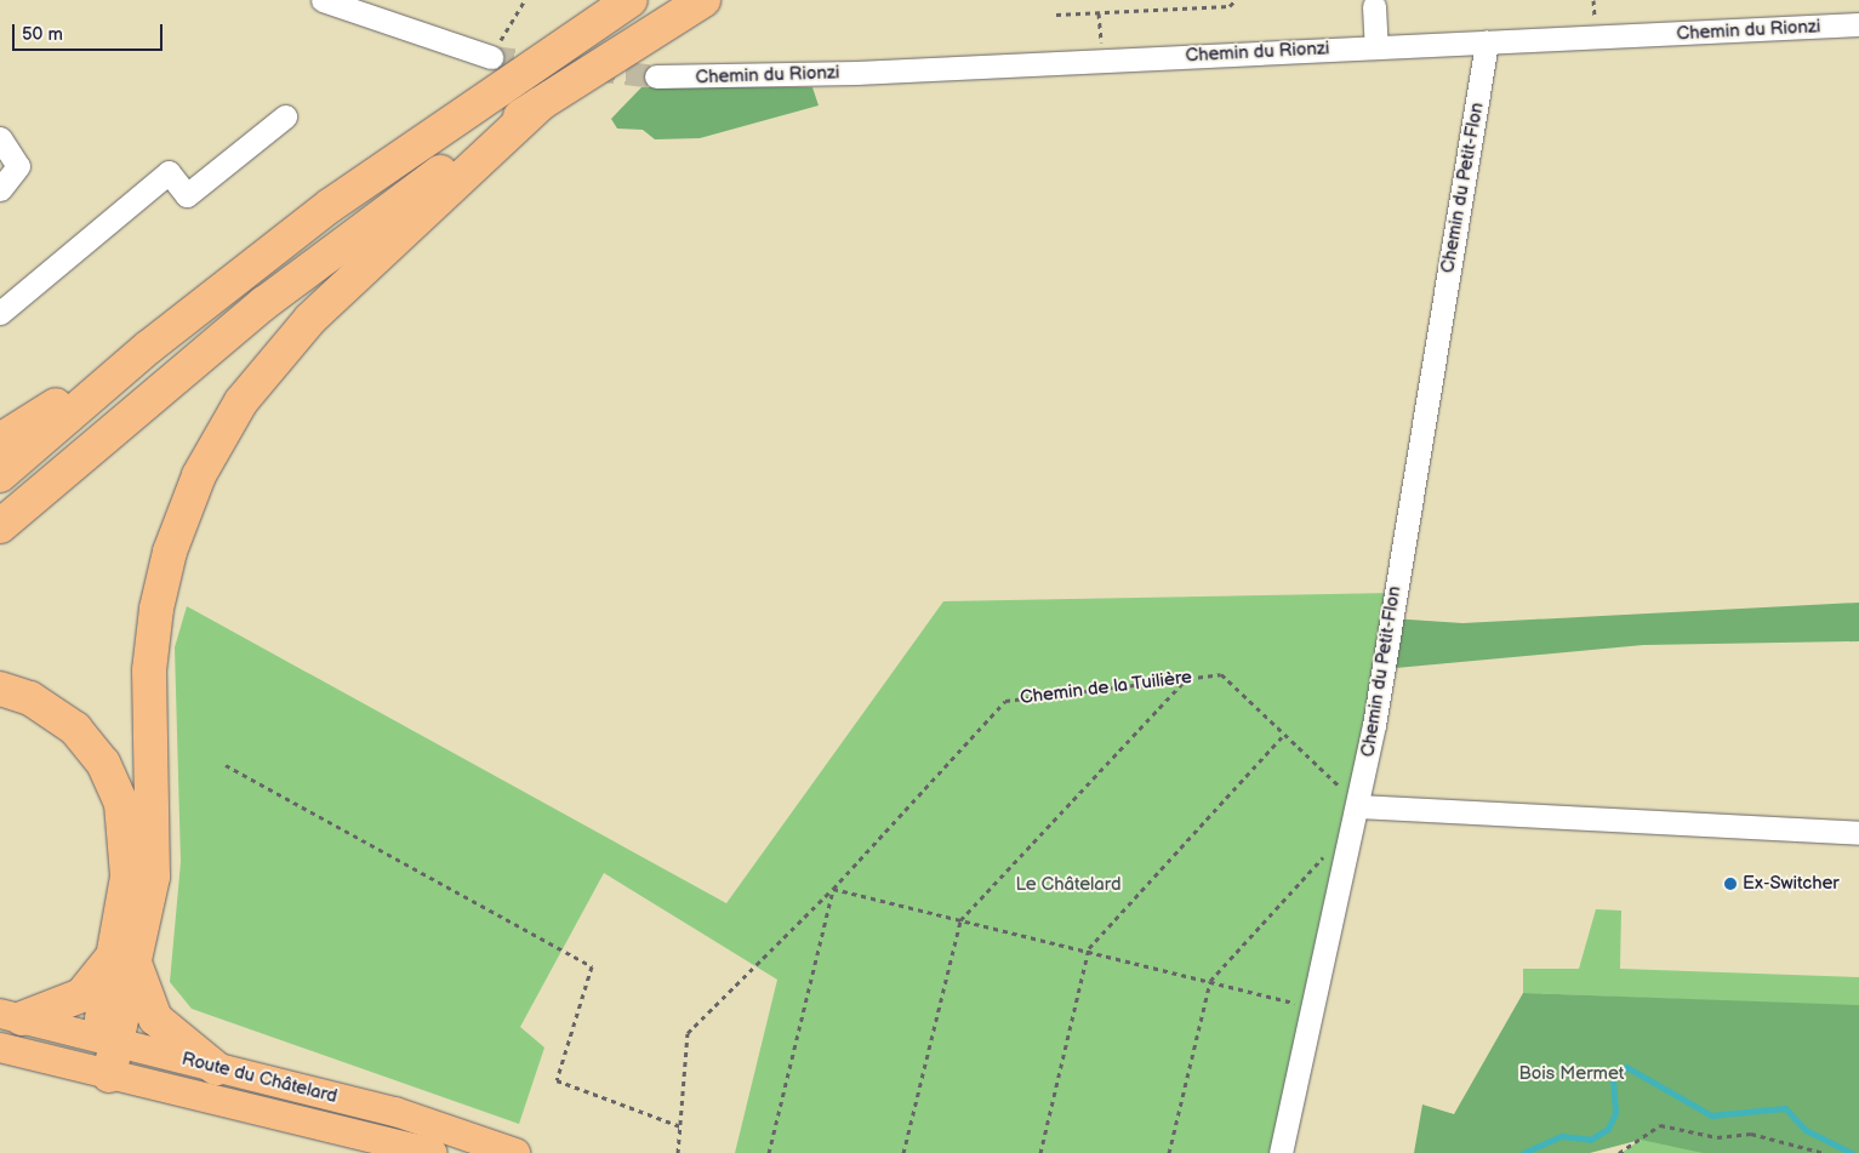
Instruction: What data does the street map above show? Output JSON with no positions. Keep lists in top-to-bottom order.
{
  "streets": {
    "main road": ["Route du Châtelard"],
    "street": ["Chemin du Rionzi", "Chemin du Petit-Flon"],
    "path": ["Chemin de la Tuilière"]
  },
  "crossings": [
    ["Chemin du Rionzi", "Chemin du Petit-Flon"],
    ["Chemin du Petit-Flon", "Chemin de la Tuilière"]
  ],
  "parks": ["Le Châtelard", "Bois Mermet"],
  "places": ["Ex-Switcher"],
  "scale_bar": "50 m"
}
